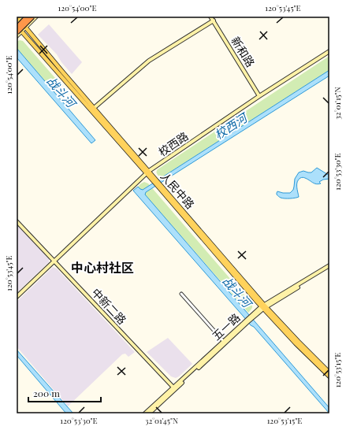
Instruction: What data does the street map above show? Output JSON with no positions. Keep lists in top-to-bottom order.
{
  "streets": {
    "main road": ["人民中路"],
    "street": [
      "新和路",
      "校西路",
      "中新二路",
      "五一路"
    ]
  },
  "crossings": [
    ["新和路", "校西路"],
    ["校西路", "人民中路"],
    ["校西路", "中新二路"],
    ["人民中路", "五一路"],
    ["中新二路", "五一路"]
  ],
  "districts": ["中心村社区"],
  "water": ["战斗河", "校西河"],
  "scale_bar": "200 m",
  "coordinates": [
    "120°54'00\"E",
    "120°53'45\"E",
    "32°01'15\"N",
    "120°53'30\"E",
    "120°53'15\"E",
    "32°01'45\"N"
  ]
}
